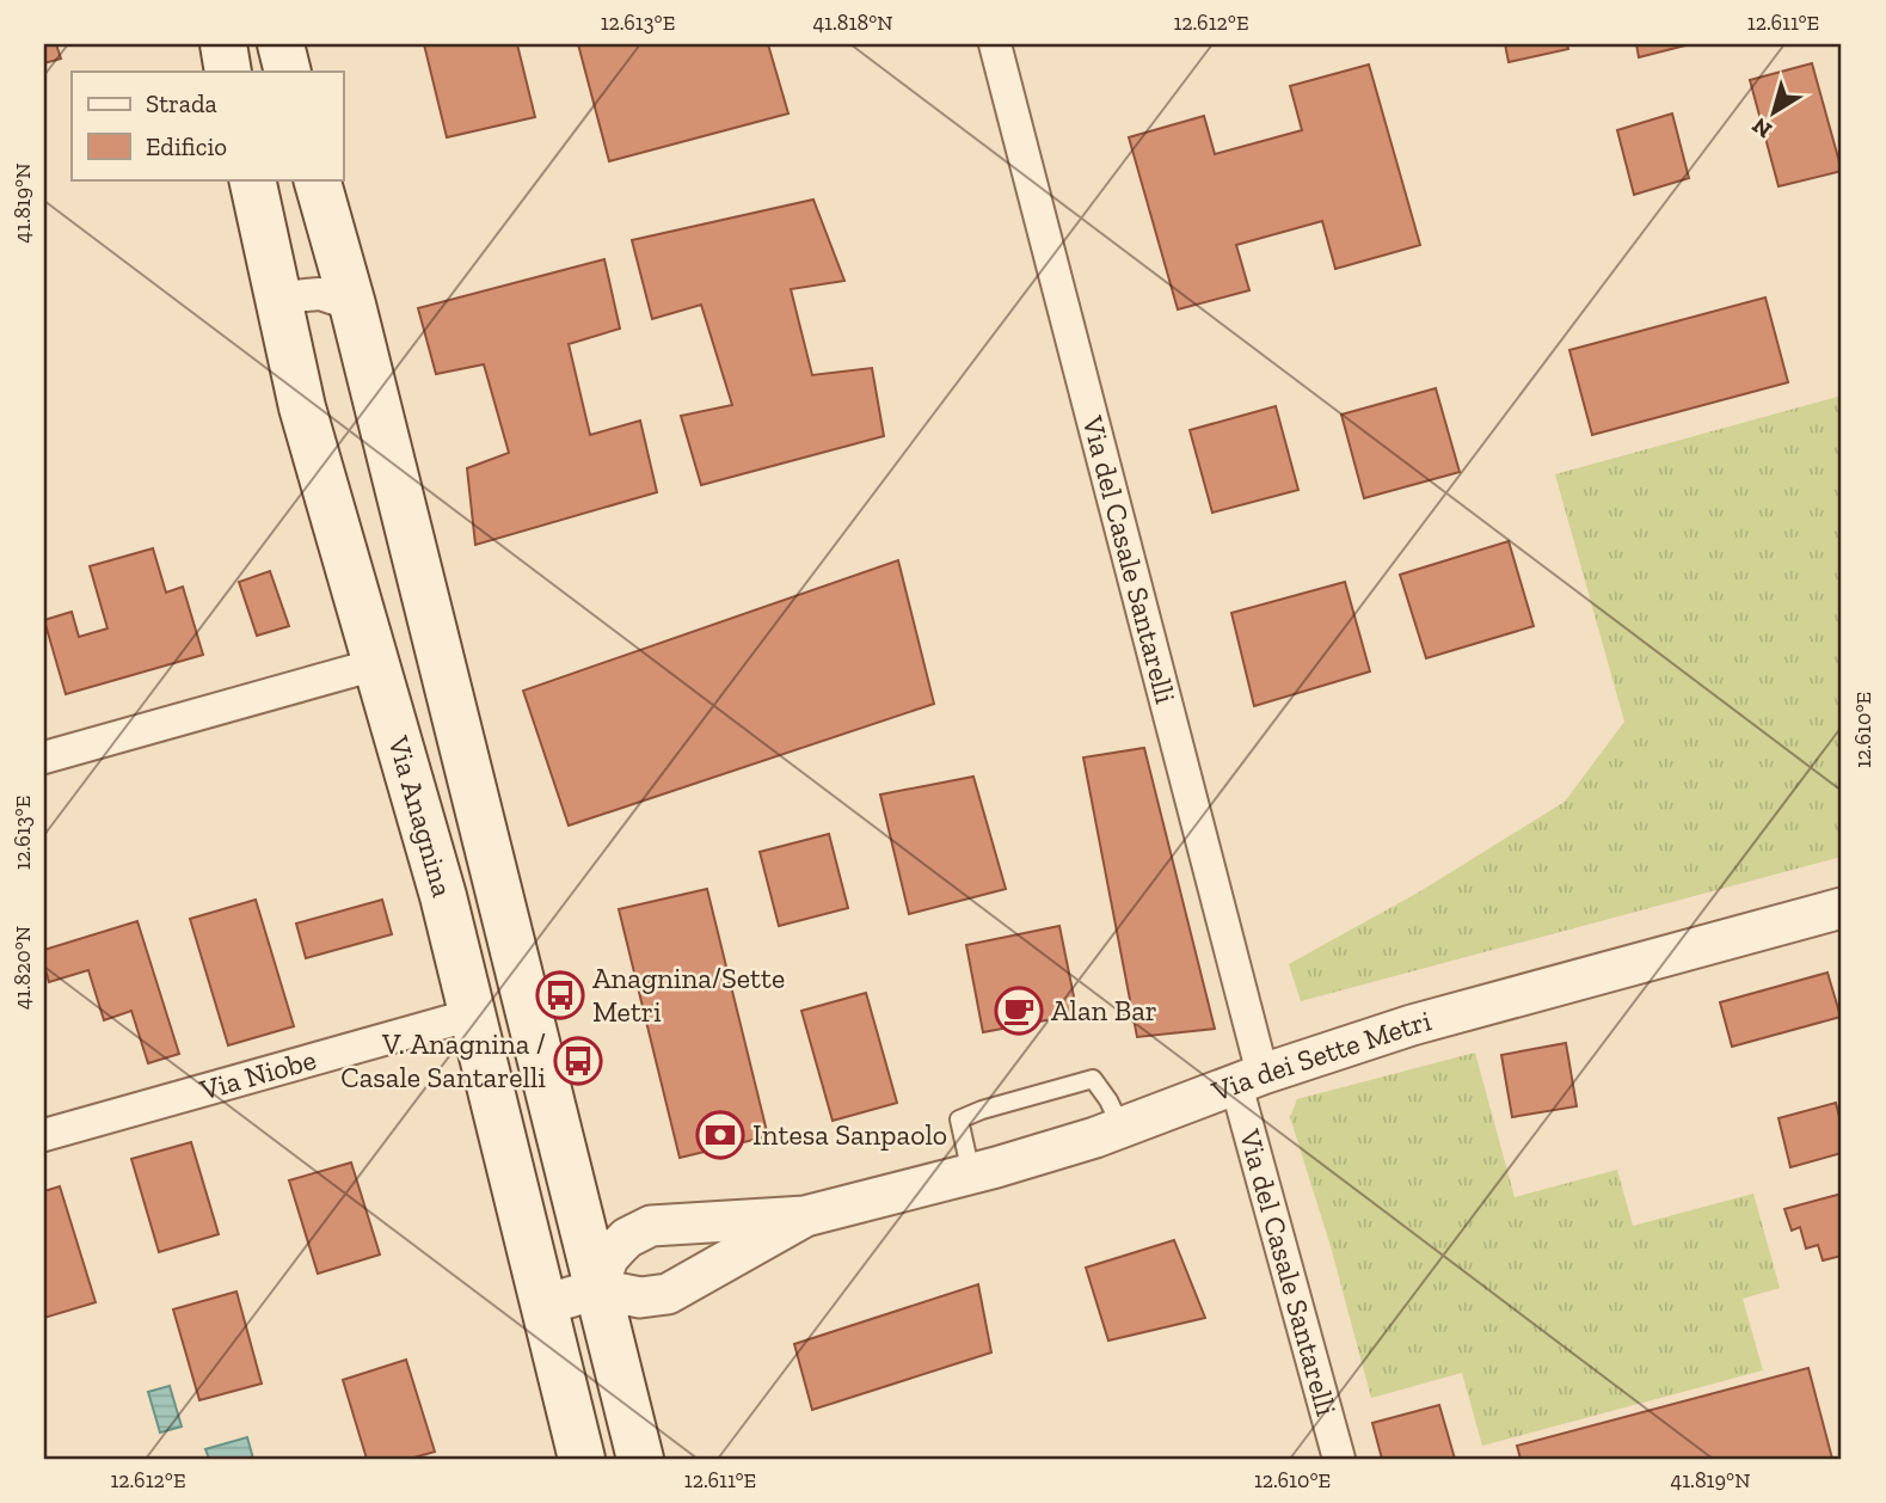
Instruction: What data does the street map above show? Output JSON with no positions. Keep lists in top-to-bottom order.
{
  "streets": {
    "main road": ["Via Anagnina"],
    "street": ["Via del Casale Santarelli", "Via dei Sette Metri", "Via Niobe"]
  },
  "crossings": [
    ["Via del Casale Santarelli", "Via dei Sette Metri"],
    ["Via Anagnina", "Via dei Sette Metri"],
    ["Via Anagnina", "Via Niobe"]
  ],
  "places": {
    "bus stop": ["Anagnina/Sette Metri", "V. Anagnina / Casale Santarelli"],
    "cafe": ["Alan Bar"],
    "bank": ["Intesa Sanpaolo"]
  },
  "legend": ["Strada", "Edificio"],
  "north": "bottom left",
  "coordinates": [
    "12.613°E",
    "41.818°N",
    "12.612°E",
    "12.611°E",
    "41.819°N",
    "12.610°E",
    "41.820°N"
  ]
}
